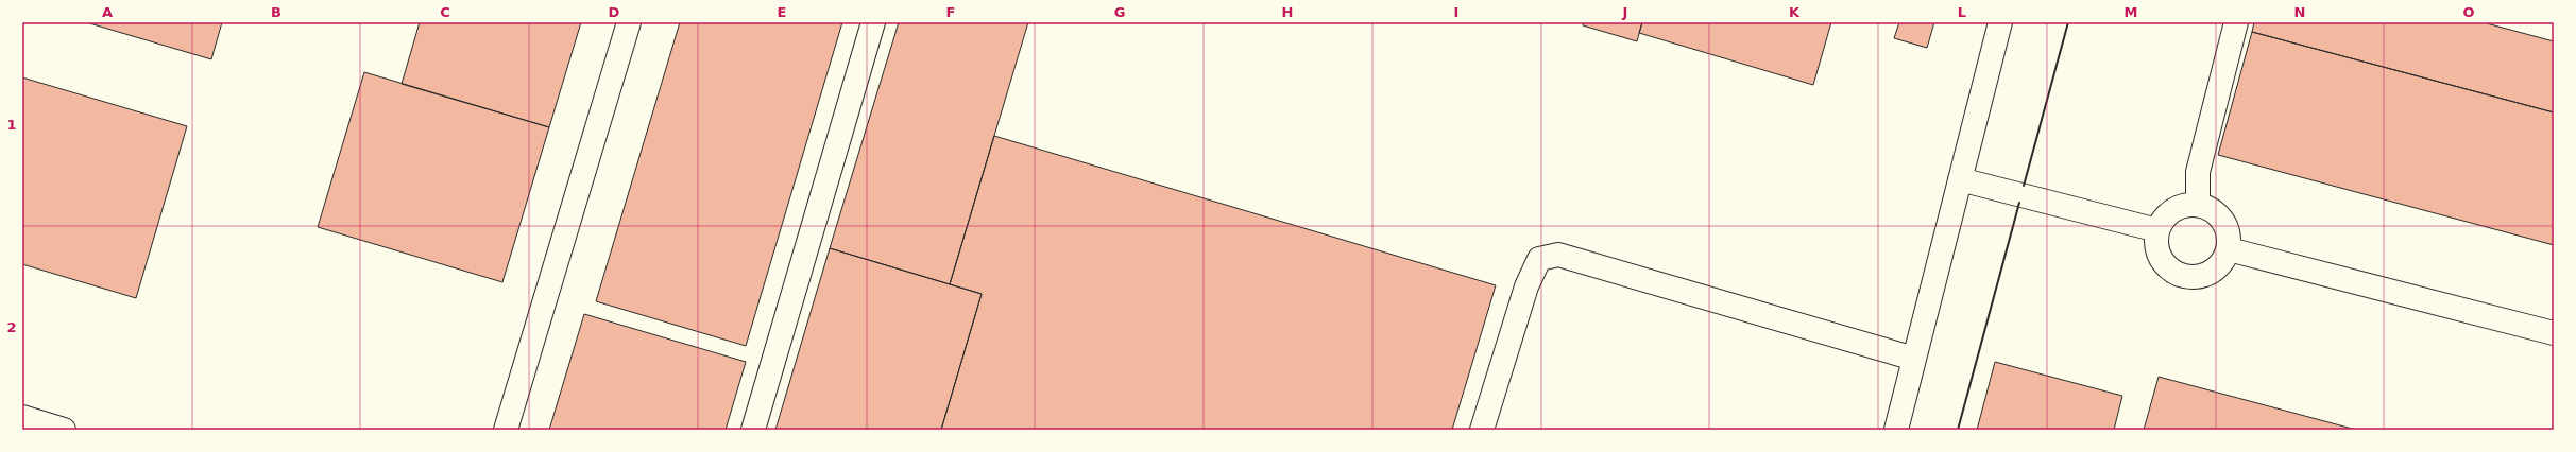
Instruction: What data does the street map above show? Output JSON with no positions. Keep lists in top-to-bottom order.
{
  "grid": {
    "columns": [
      "A",
      "B",
      "C",
      "D",
      "E",
      "F",
      "G",
      "H",
      "I",
      "J",
      "K",
      "L",
      "M",
      "N",
      "O"
    ],
    "rows": ["1", "2"]
  }
}
